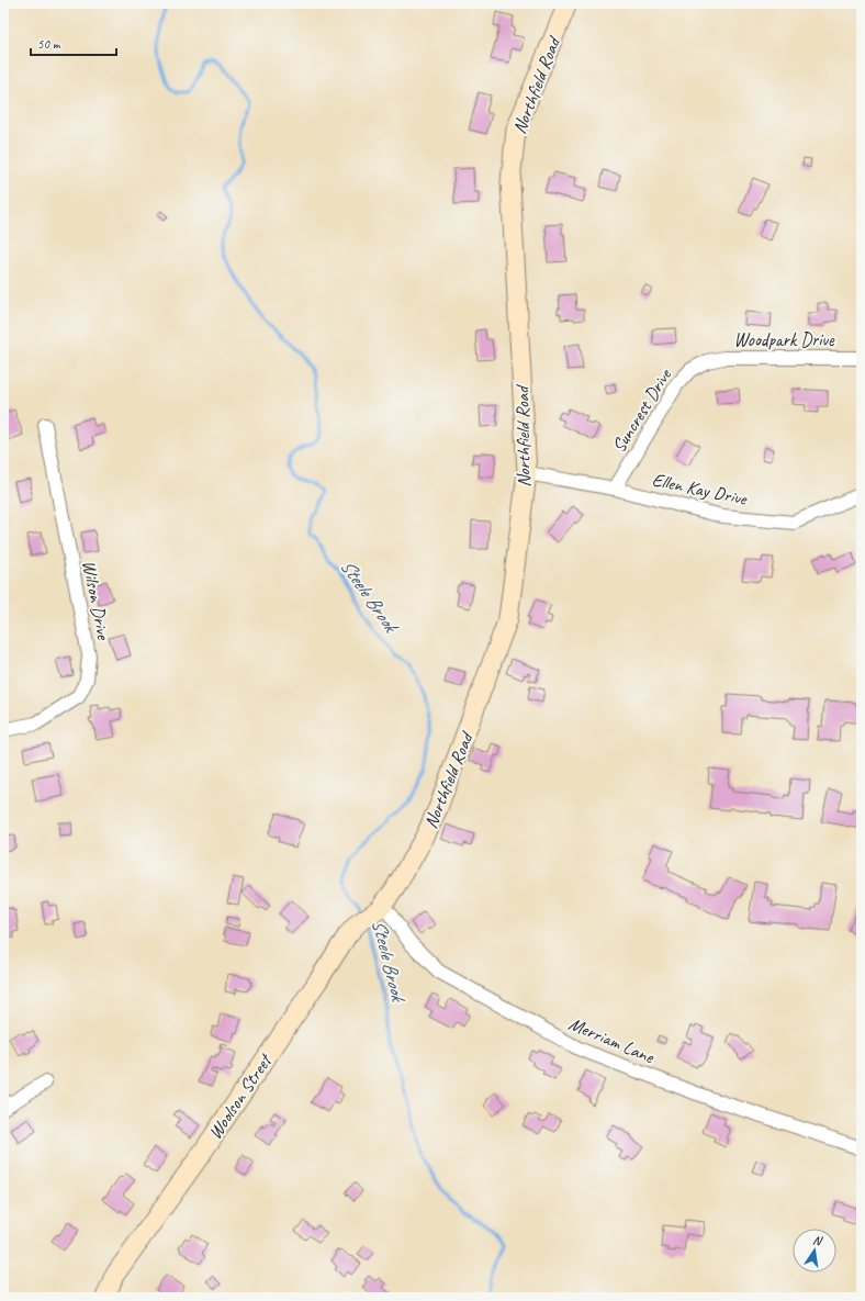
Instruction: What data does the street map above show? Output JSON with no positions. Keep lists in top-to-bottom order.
{
  "streets": {
    "street": [
      "Northfield Road",
      "Woodpark Drive",
      "Suncrest Drive",
      "Ellen Kay Drive",
      "Wilson Drive",
      "Merriam Lane",
      "Woolson Street"
    ]
  },
  "crossings": [
    ["Northfield Road", "Ellen Kay Drive"],
    ["Northfield Road", "Merriam Lane"],
    ["Northfield Road", "Woolson Street"],
    ["Woodpark Drive", "Suncrest Drive"],
    ["Suncrest Drive", "Ellen Kay Drive"],
    ["Merriam Lane", "Woolson Street"]
  ],
  "water": ["Steele Brook"],
  "scale_bar": "50 m",
  "north": "top"
}
